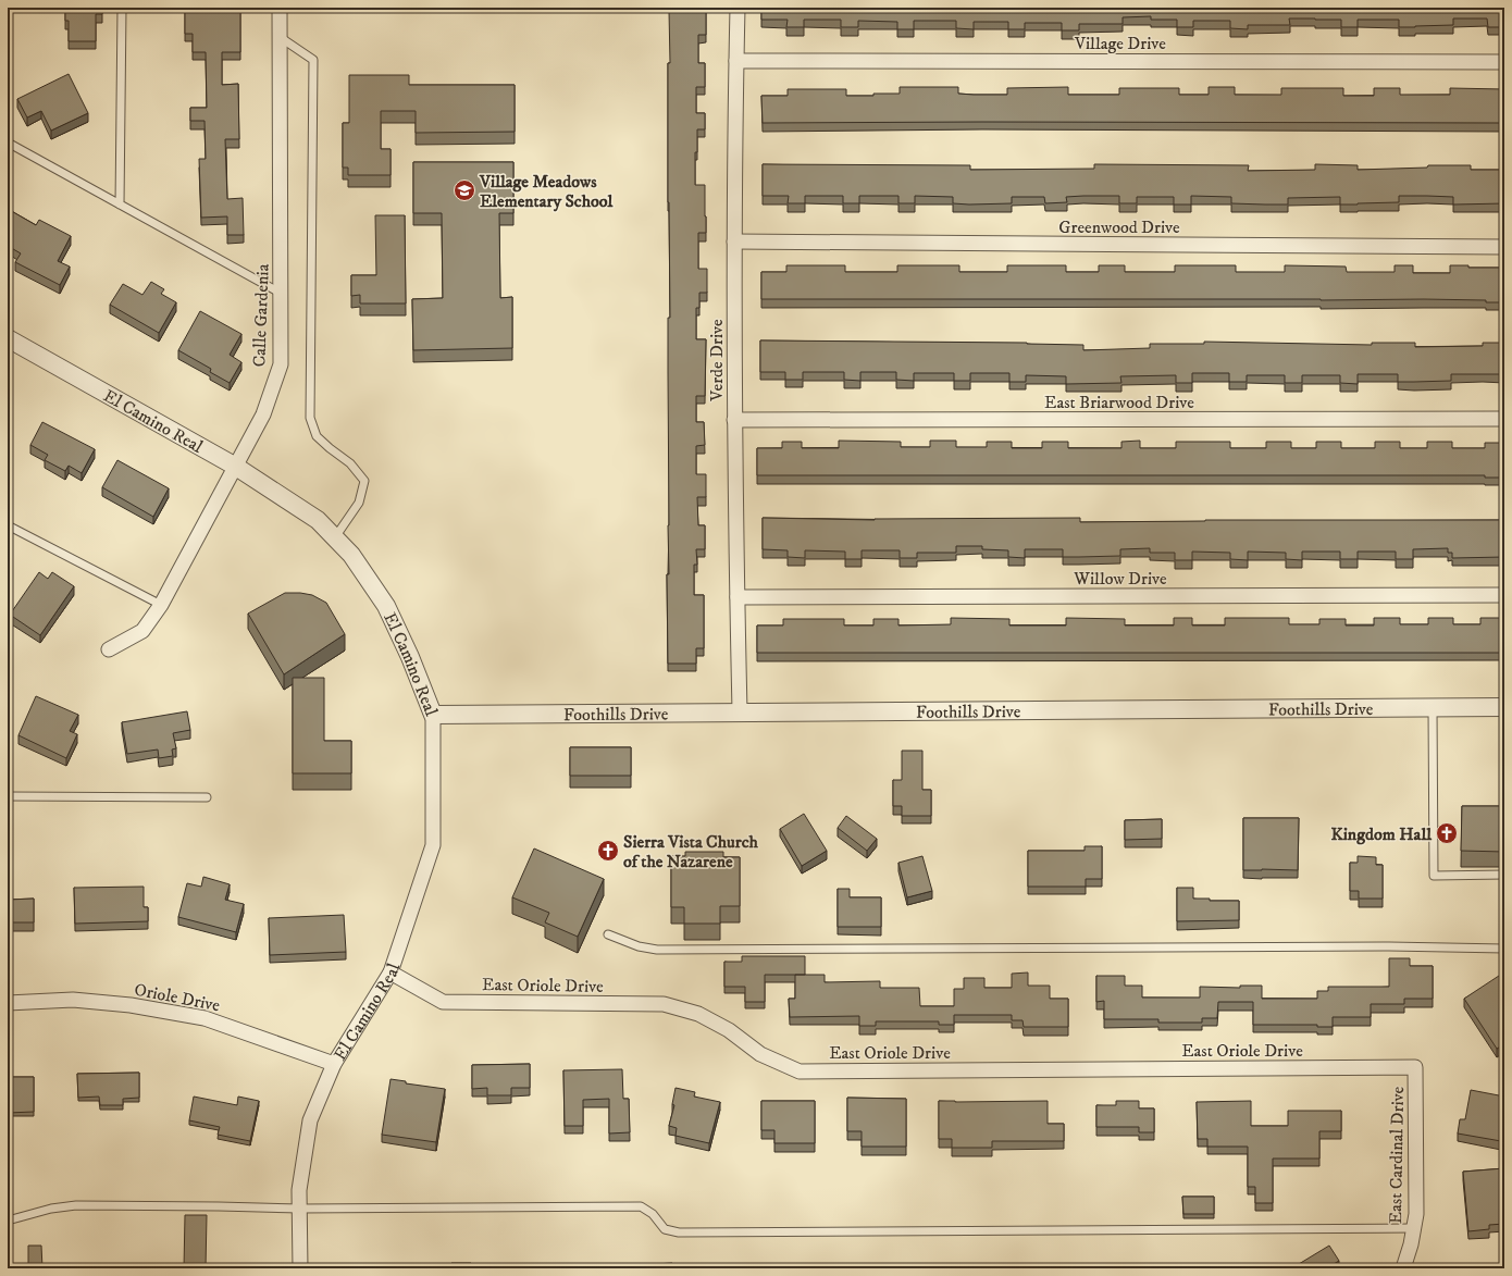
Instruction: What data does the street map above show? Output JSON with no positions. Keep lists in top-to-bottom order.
{
  "streets": {
    "street": [
      "Village Drive",
      "Greenwood Drive",
      "Calle Gardenia",
      "Verde Drive",
      "East Briarwood Drive",
      "El Camino Real",
      "Willow Drive",
      "Foothills Drive",
      "East Oriole Drive",
      "Oriole Drive",
      "East Cardinal Drive"
    ]
  },
  "crossings": [
    ["Village Drive", "Verde Drive"],
    ["Greenwood Drive", "Verde Drive"],
    ["Calle Gardenia", "El Camino Real"],
    ["Verde Drive", "East Briarwood Drive"],
    ["Verde Drive", "Willow Drive"],
    ["Verde Drive", "Foothills Drive"],
    ["El Camino Real", "Foothills Drive"],
    ["El Camino Real", "East Oriole Drive"],
    ["El Camino Real", "Oriole Drive"],
    ["East Oriole Drive", "East Cardinal Drive"]
  ],
  "places": {
    "school or university": ["Village Meadows Elementary School"],
    "church": ["Kingdom Hall", "Sierra Vista Church of the Nazarene"]
  }
}
